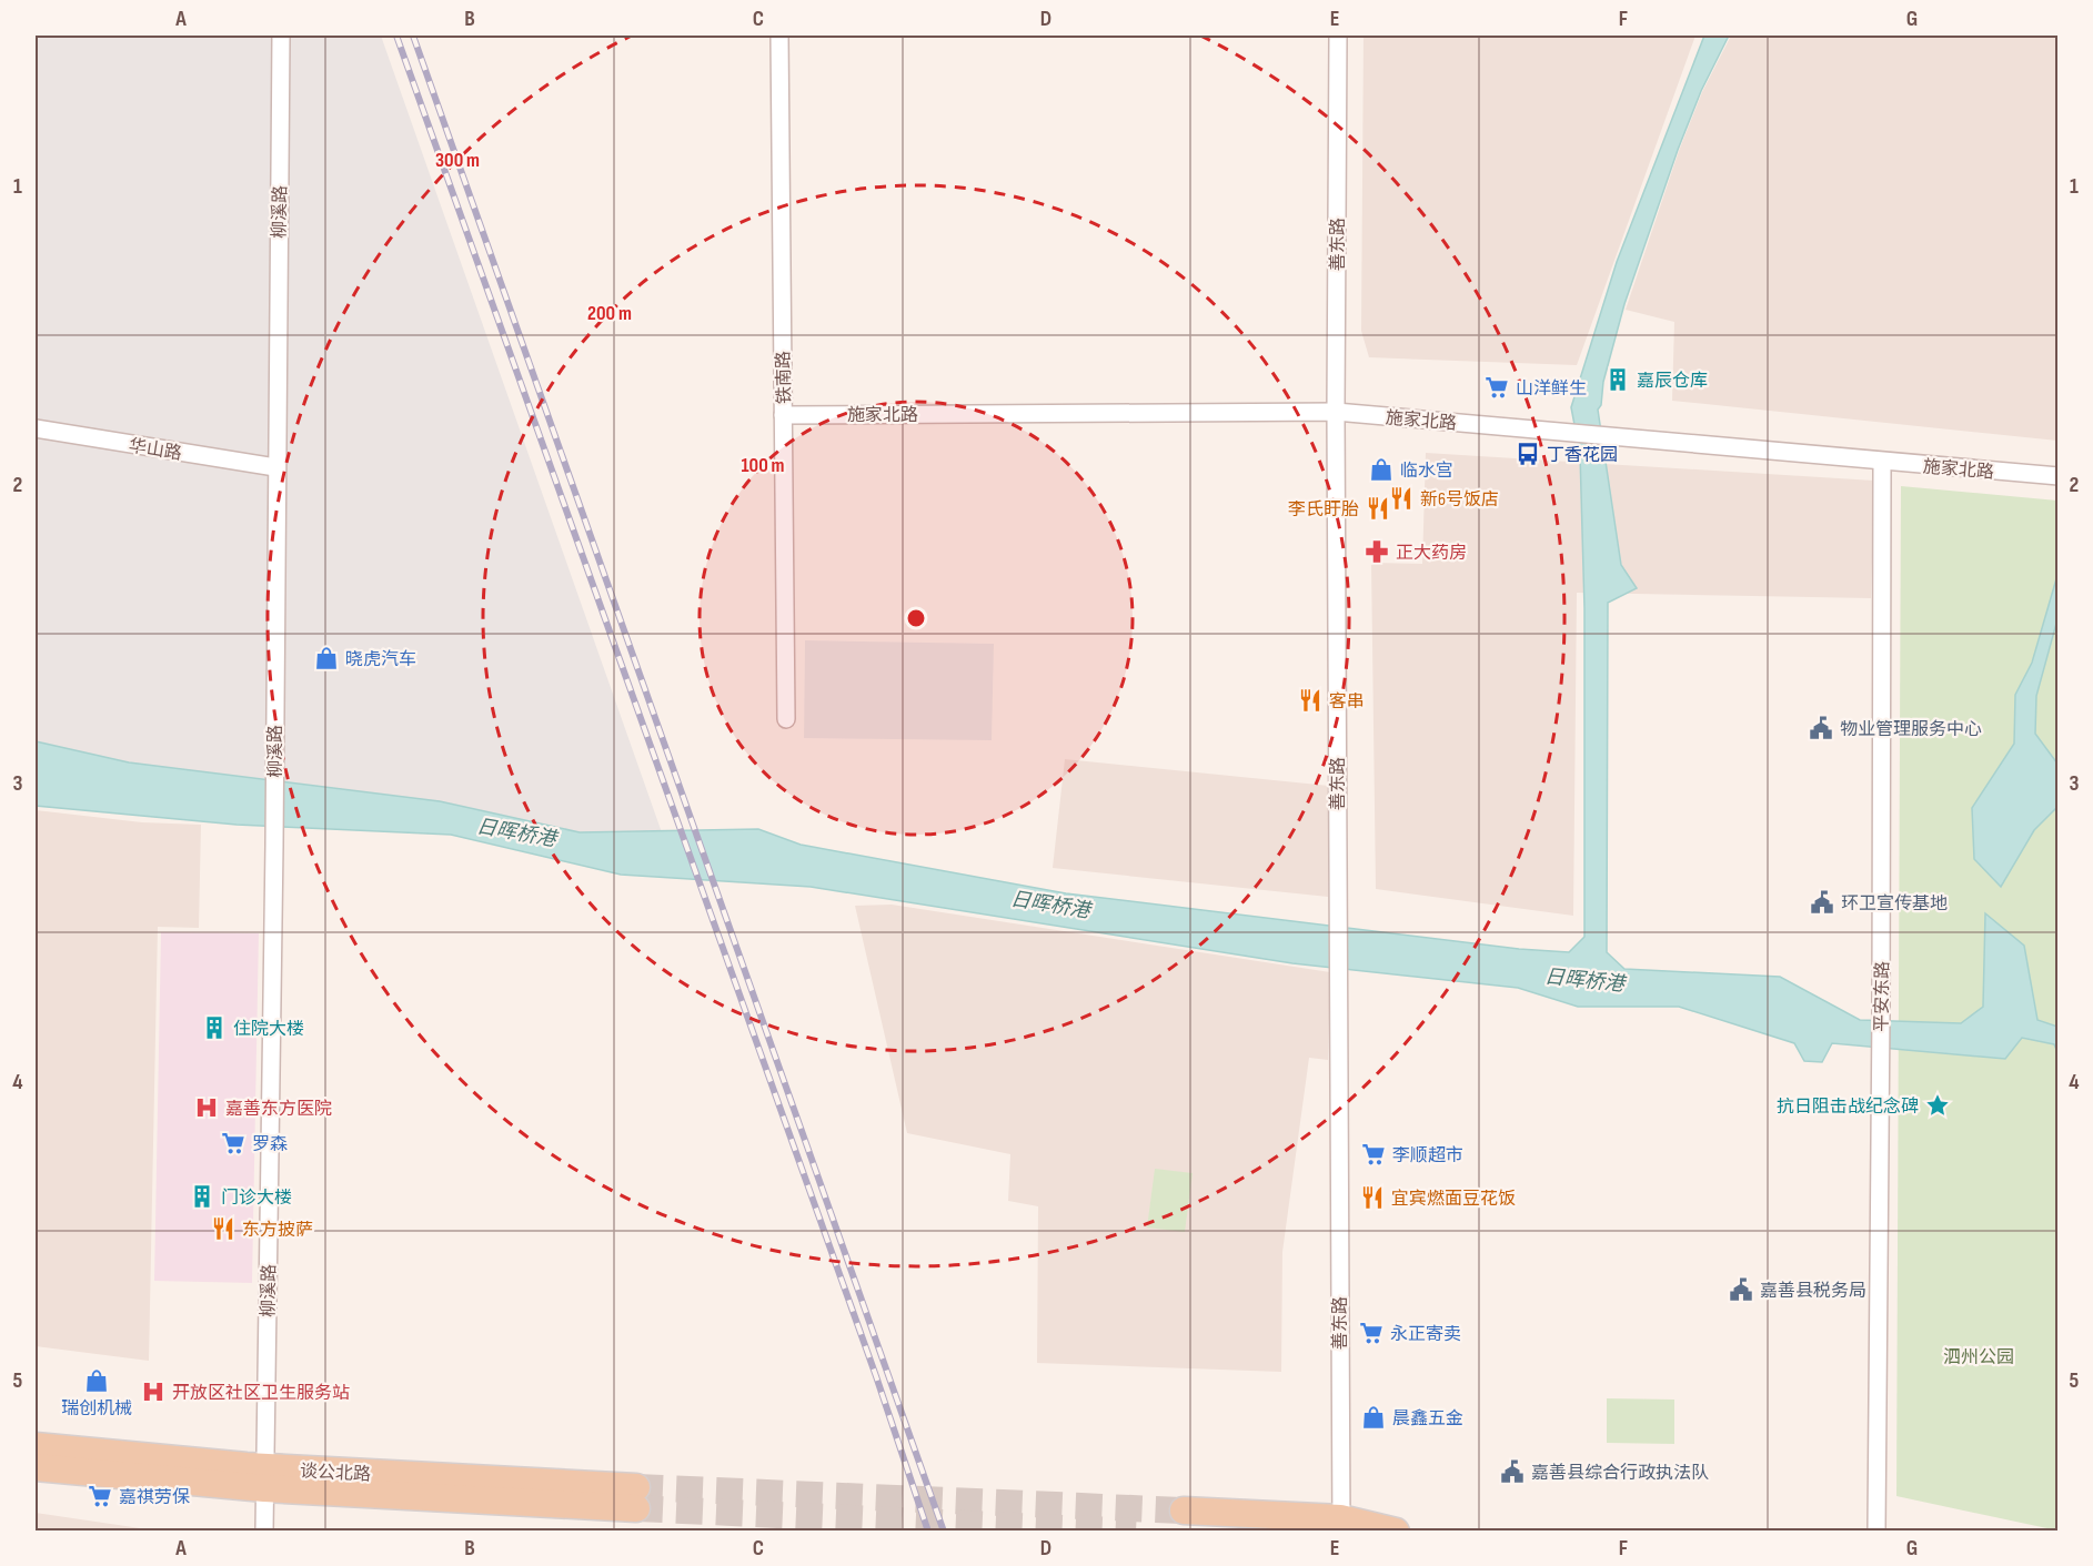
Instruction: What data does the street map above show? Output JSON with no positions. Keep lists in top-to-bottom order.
{
  "streets": {
    "main road": ["谈公北路"],
    "street": [
      "柳溪路",
      "善东路",
      "铁南路",
      "施家北路",
      "华山路",
      "平安东路"
    ]
  },
  "crossings": [
    ["柳溪路", "华山路"],
    ["柳溪路", "谈公北路"],
    ["善东路", "施家北路"],
    ["铁南路", "施家北路"],
    ["施家北路", "平安东路"]
  ],
  "water": ["日晖桥港"],
  "parks": ["泗州公园"],
  "places": {
    "building": ["嘉辰仓库", "住院大楼", "门诊大楼"],
    "supermarket": [
      "山洋鲜生",
      "罗森",
      "李顺超市",
      "永正寄卖",
      "嘉祺劳保"
    ],
    "bus stop": ["丁香花园"],
    "shop": [
      "临水宫",
      "晓虎汽车",
      "瑞创机械",
      "晨鑫五金"
    ],
    "restaurant": [
      "新6号饭店",
      "李氏盱胎",
      "客串",
      "宜宾燃面豆花饭",
      "东方披萨"
    ],
    "pharmacy": ["正大药房"],
    "public building": [
      "物业管理服务中心",
      "环卫宣传基地",
      "嘉善县税务局",
      "嘉善县综合行政执法队"
    ],
    "place": ["抗日阻击战纪念碑"],
    "hospital": ["嘉善东方医院", "开放区社区卫生服务站"]
  },
  "grid": {
    "columns": [
      "A",
      "B",
      "C",
      "D",
      "E",
      "F",
      "G"
    ],
    "rows": [
      "1",
      "2",
      "3",
      "4",
      "5"
    ]
  },
  "rings": ["300 m", "200 m", "100 m"]
}
